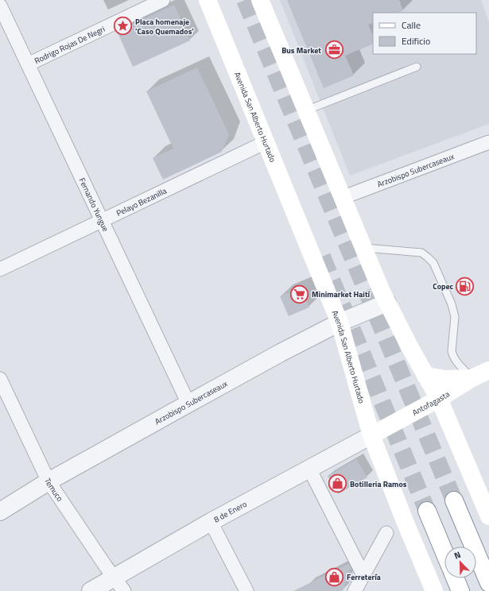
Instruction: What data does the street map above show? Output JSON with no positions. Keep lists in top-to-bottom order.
{
  "streets": {
    "main road": ["Avenida San Alberto Hurtado", "Antofagasta"],
    "street": [
      "Rodrigo Rojas De Negri",
      "Arzobispo Subercaseaux",
      "Pelayo Bezanilla",
      "Fernando Yungue",
      "Temuco",
      "8 de Enero"
    ]
  },
  "crossings": [
    ["Rodrigo Rojas De Negri", "Fernando Yungue"],
    ["Avenida San Alberto Hurtado", "Arzobispo Subercaseaux"],
    ["Avenida San Alberto Hurtado", "Pelayo Bezanilla"],
    ["Avenida San Alberto Hurtado", "Antofagasta"],
    ["Avenida San Alberto Hurtado", "8 de Enero"],
    ["Arzobispo Subercaseaux", "Fernando Yungue"],
    ["Arzobispo Subercaseaux", "Temuco"],
    ["Pelayo Bezanilla", "Fernando Yungue"],
    ["Antofagasta", "8 de Enero"],
    ["Temuco", "8 de Enero"]
  ],
  "places": {
    "place": ["Placa homenaje 'Caso Quemados'"],
    "office": ["Bus Market"],
    "fuel station": ["Copec"],
    "supermarket": ["Minimarket Haití"],
    "shop": ["Botilleria Ramos", "Ferretería"]
  },
  "legend": ["Calle", "Edificio"],
  "north": "top left"
}
